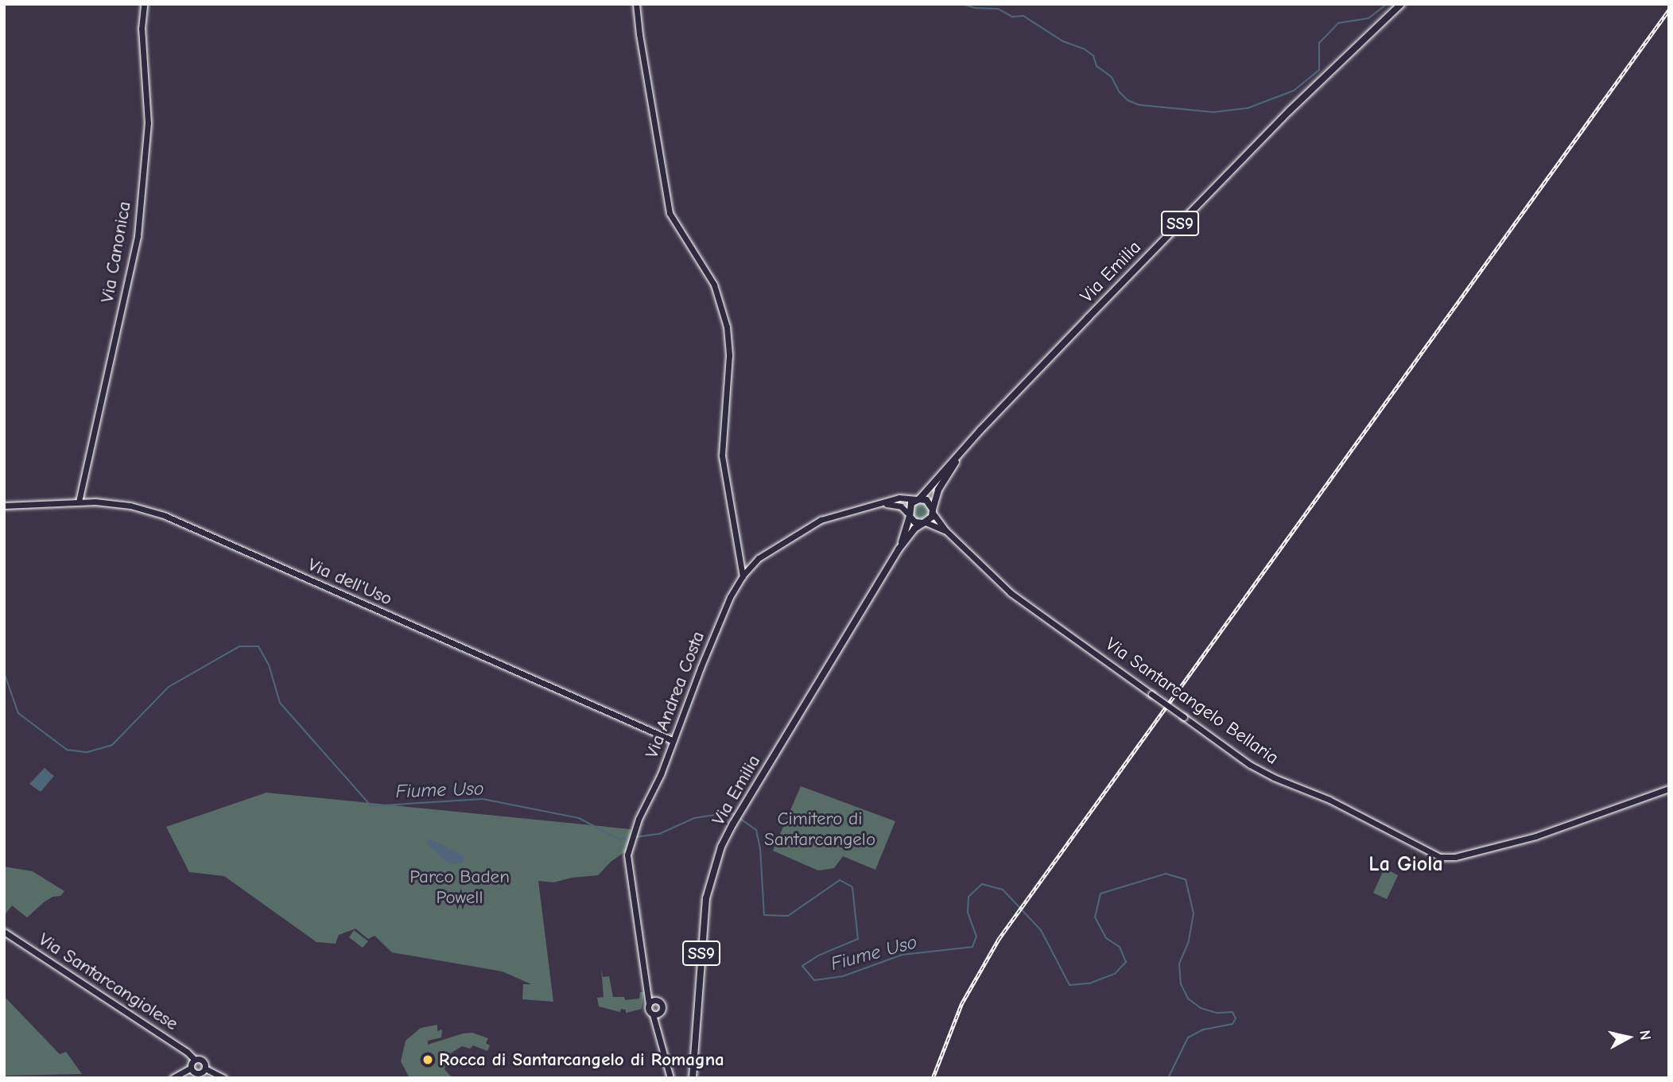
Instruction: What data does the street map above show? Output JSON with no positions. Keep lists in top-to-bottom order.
{
  "streets": {
    "main road": ["SS9", "Via Emilia"],
    "street": [
      "Via Canonica",
      "Via dell'Uso",
      "Via Andrea Costa",
      "Via Santarcangelo Bellaria",
      "Via Santarcangiolese"
    ]
  },
  "crossings": [
    ["Via Canonica", "Via dell'Uso"],
    ["Via Emilia", "Via Andrea Costa"],
    ["Via Emilia", "Via Santarcangelo Bellaria"],
    ["Via dell'Uso", "Via Andrea Costa"],
    ["Via Andrea Costa", "Via Santarcangelo Bellaria"]
  ],
  "districts": ["La Giola"],
  "water": ["Fiume Uso"],
  "parks": ["Cimitero di Santarcangelo", "Parco Baden Powell"],
  "places": ["Rocca di Santarcangelo di Romagna"],
  "north": "right"
}
